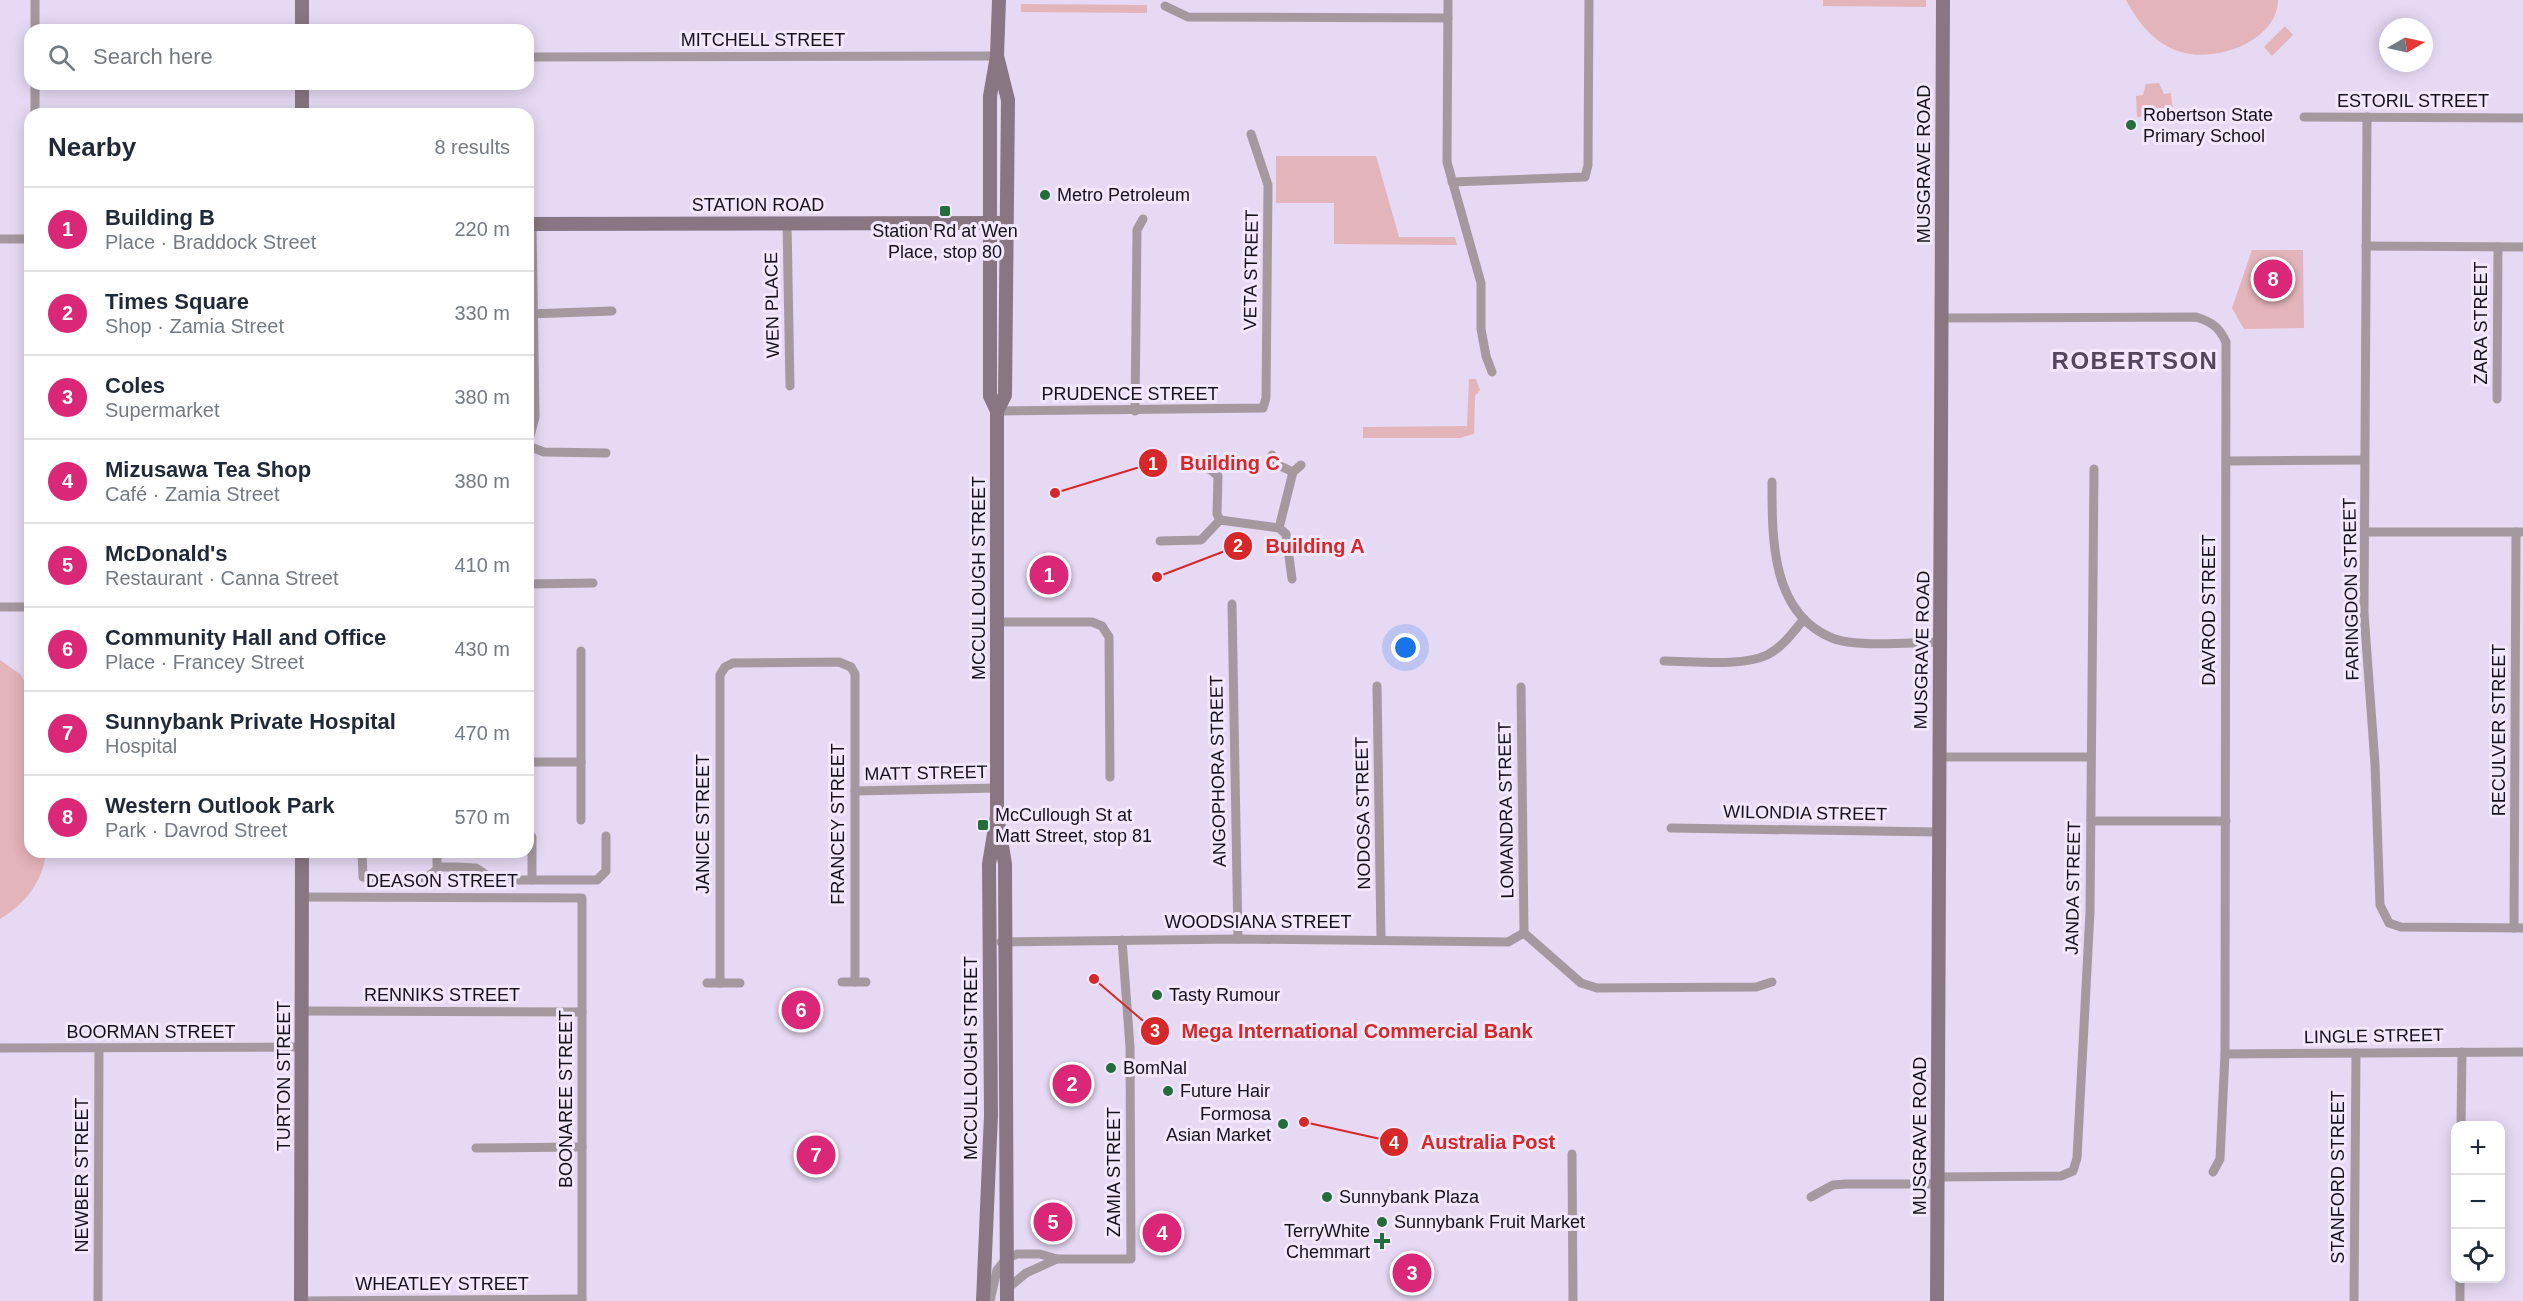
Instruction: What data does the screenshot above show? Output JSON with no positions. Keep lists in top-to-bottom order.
{
  "streets": {
    "street": [
      "MITCHELL STREET",
      "ESTORIL STREET",
      "MUSGRAVE ROAD",
      "STATION ROAD",
      "VETA STREET",
      "WEN PLACE",
      "ZARA STREET",
      "PRUDENCE STREET",
      "MCCULLOUGH STREET",
      "FARINGDON STREET",
      "DAVROD STREET",
      "RECULVER STREET",
      "ANGOPHORA STREET",
      "MATT STREET",
      "LOMANDRA STREET",
      "NODOSA STREET",
      "WILONDIA STREET",
      "JANICE STREET",
      "FRANCEY STREET",
      "DEASON STREET",
      "JANDA STREET",
      "WOODSIANA STREET",
      "RENNIKS STREET",
      "BOORMAN STREET",
      "LINGLE STREET",
      "TURTON STREET",
      "BOONAREE STREET",
      "ZAMIA STREET",
      "NEWBER STREET",
      "STANFORD STREET",
      "WHEATLEY STREET"
    ]
  },
  "crossings": [
    ["MITCHELL STREET", "MCCULLOUGH STREET"],
    ["ESTORIL STREET", "FARINGDON STREET"],
    ["MUSGRAVE ROAD", "DAVROD STREET"],
    ["MUSGRAVE ROAD", "WILONDIA STREET"],
    ["MUSGRAVE ROAD", "JANDA STREET"],
    ["STATION ROAD", "WEN PLACE"],
    ["STATION ROAD", "MCCULLOUGH STREET"],
    ["VETA STREET", "PRUDENCE STREET"],
    ["PRUDENCE STREET", "MCCULLOUGH STREET"],
    ["MCCULLOUGH STREET", "MATT STREET"],
    ["MCCULLOUGH STREET", "WOODSIANA STREET"],
    ["FARINGDON STREET", "RECULVER STREET"],
    ["DAVROD STREET", "LINGLE STREET"],
    ["ANGOPHORA STREET", "WOODSIANA STREET"],
    ["MATT STREET", "FRANCEY STREET"],
    ["LOMANDRA STREET", "WOODSIANA STREET"],
    ["NODOSA STREET", "WOODSIANA STREET"],
    ["JANICE STREET", "FRANCEY STREET"],
    ["DEASON STREET", "TURTON STREET"],
    ["DEASON STREET", "BOONAREE STREET"],
    ["WOODSIANA STREET", "ZAMIA STREET"],
    ["RENNIKS STREET", "TURTON STREET"],
    ["RENNIKS STREET", "BOONAREE STREET"],
    ["BOORMAN STREET", "TURTON STREET"],
    ["BOORMAN STREET", "NEWBER STREET"],
    ["LINGLE STREET", "STANFORD STREET"],
    ["TURTON STREET", "WHEATLEY STREET"],
    ["BOONAREE STREET", "WHEATLEY STREET"]
  ],
  "districts": ["ROBERTSON"],
  "places": {
    "other": [
      "Robertson State Primary School",
      "Metro Petroleum",
      "Building C",
      "Building A",
      "Mega International Commercial Bank",
      "Tasty Rumour",
      "BomNal",
      "Future Hair",
      "Australia Post",
      "Formosa Asian Market",
      "Sunnybank Plaza",
      "Sunnybank Fruit Market"
    ],
    "transit": ["Station Rd at Wen Place, stop 80", "McCullough St at Matt Street, stop 81"],
    "health": ["TerryWhite Chemmart"]
  },
  "north": "right",
  "page": {
    "search": "Search here",
    "heading": ["Nearby", "8 results"],
    "list": [
      {
        "mark": "1",
        "name": "Building B",
        "note": "Place · Braddock Street",
        "value": "220 m"
      },
      {
        "mark": "2",
        "name": "Times Square",
        "note": "Shop · Zamia Street",
        "value": "330 m"
      },
      {
        "mark": "3",
        "name": "Coles",
        "note": "Supermarket",
        "value": "380 m"
      },
      {
        "mark": "4",
        "name": "Mizusawa Tea Shop",
        "note": "Café · Zamia Street",
        "value": "380 m"
      },
      {
        "mark": "5",
        "name": "McDonald's",
        "note": "Restaurant · Canna Street",
        "value": "410 m"
      },
      {
        "mark": "6",
        "name": "Community Hall and Office",
        "note": "Place · Francey Street",
        "value": "430 m"
      },
      {
        "mark": "7",
        "name": "Sunnybank Private Hospital",
        "note": "Hospital",
        "value": "470 m"
      },
      {
        "mark": "8",
        "name": "Western Outlook Park",
        "note": "Park · Davrod Street",
        "value": "570 m"
      }
    ],
    "pins": [
      "8",
      "1",
      "6",
      "2",
      "7",
      "5",
      "4",
      "3"
    ],
    "map_buttons": ["+", "−"]
  }
}
